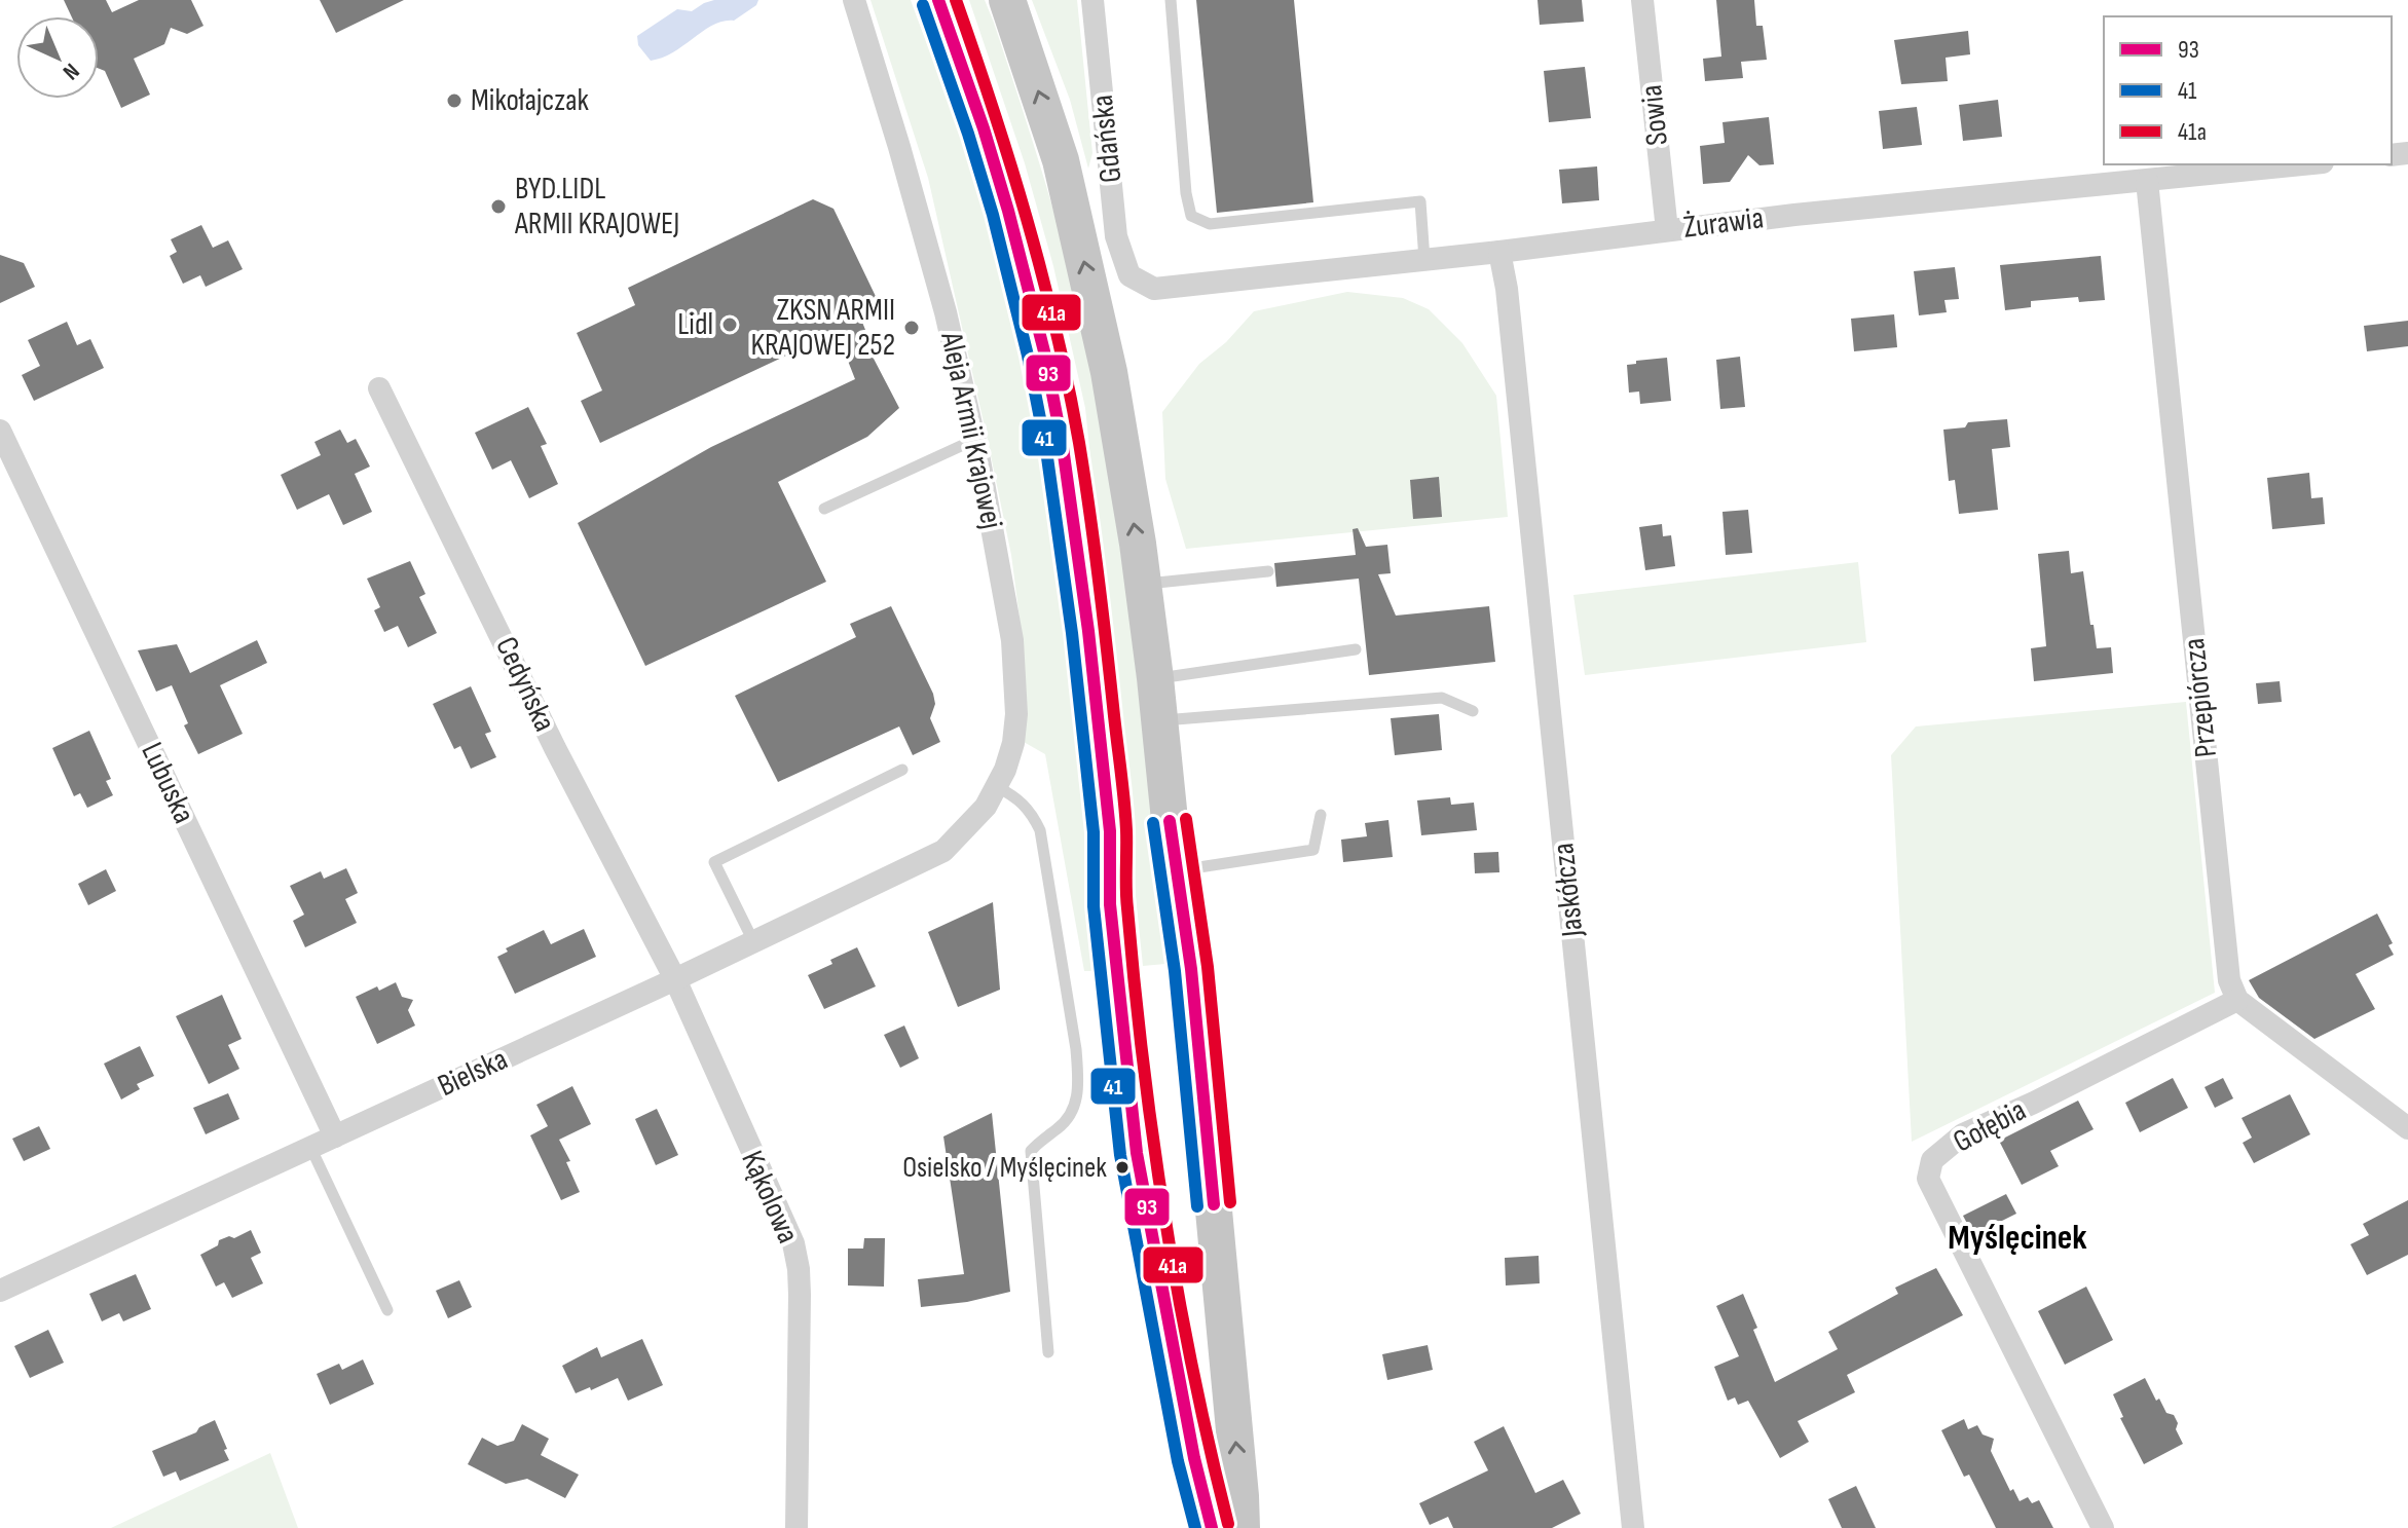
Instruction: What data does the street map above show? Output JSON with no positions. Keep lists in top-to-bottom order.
{
  "streets": {
    "street": [
      "Sowia",
      "Gdańska",
      "Żurawia",
      "Aleja Armii Krajowej",
      "Cedyńska",
      "Przepiórcza",
      "Lubuska",
      "Jaskółcza",
      "Bielska",
      "Gołębia",
      "Kąkolowa"
    ]
  },
  "crossings": [
    ["Sowia", "Żurawia"],
    ["Gdańska", "Żurawia"],
    ["Żurawia", "Przepiórcza"],
    ["Żurawia", "Jaskółcza"],
    ["Aleja Armii Krajowej", "Bielska"],
    ["Cedyńska", "Bielska"],
    ["Cedyńska", "Kąkolowa"],
    ["Przepiórcza", "Gołębia"],
    ["Lubuska", "Bielska"],
    ["Bielska", "Kąkolowa"]
  ],
  "districts": ["Myślęcinek"],
  "places": [
    "Mikołajczak",
    "BYD.LIDL ARMII KRAJOWEJ",
    "Lidl",
    "ZKSN ARMII KRAJOWEJ 252",
    "Osielsko / Myślęcinek"
  ],
  "lines": ["transit line 93", "transit line 41a", "transit line 41"],
  "legend": ["93", "41", "41a"],
  "north": "bottom right"
}
